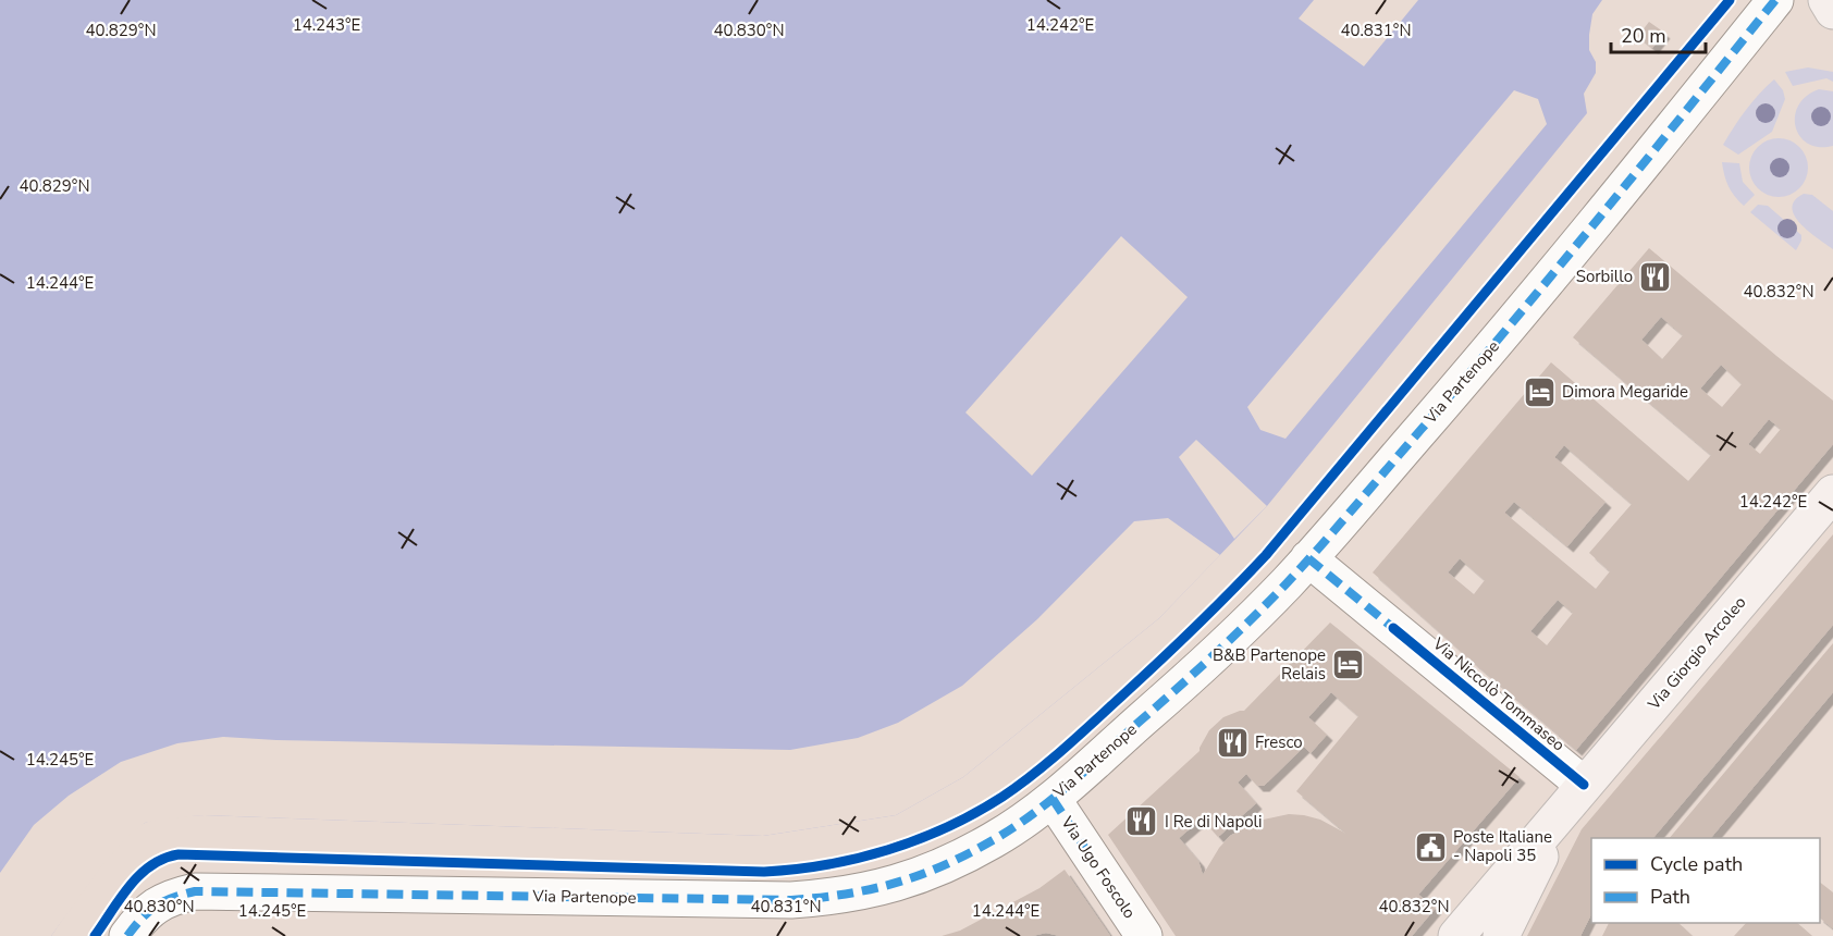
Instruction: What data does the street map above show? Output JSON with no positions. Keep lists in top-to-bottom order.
{
  "streets": {
    "main road": ["Via Giorgio Arcoleo"],
    "street": ["Via Partenope", "Via Niccolò Tommaseo", "Via Ugo Foscolo"]
  },
  "crossings": [
    ["Via Partenope", "Via Niccolò Tommaseo"],
    ["Via Partenope", "Via Ugo Foscolo"],
    ["Via Giorgio Arcoleo", "Via Niccolò Tommaseo"]
  ],
  "places": {
    "restaurant": ["Sorbillo", "Fresco", "I Re di Napoli"],
    "hotel": ["Dimora Megaride", "B&B Partenope Relais"],
    "public building": ["Poste Italiane - Napoli 35"]
  },
  "legend": ["Cycle path", "Path"],
  "scale_bar": "20 m",
  "coordinates": [
    "14.243°E",
    "14.242°E",
    "40.829°N",
    "40.830°N",
    "40.831°N",
    "14.244°E",
    "40.832°N",
    "14.245°E"
  ]
}
